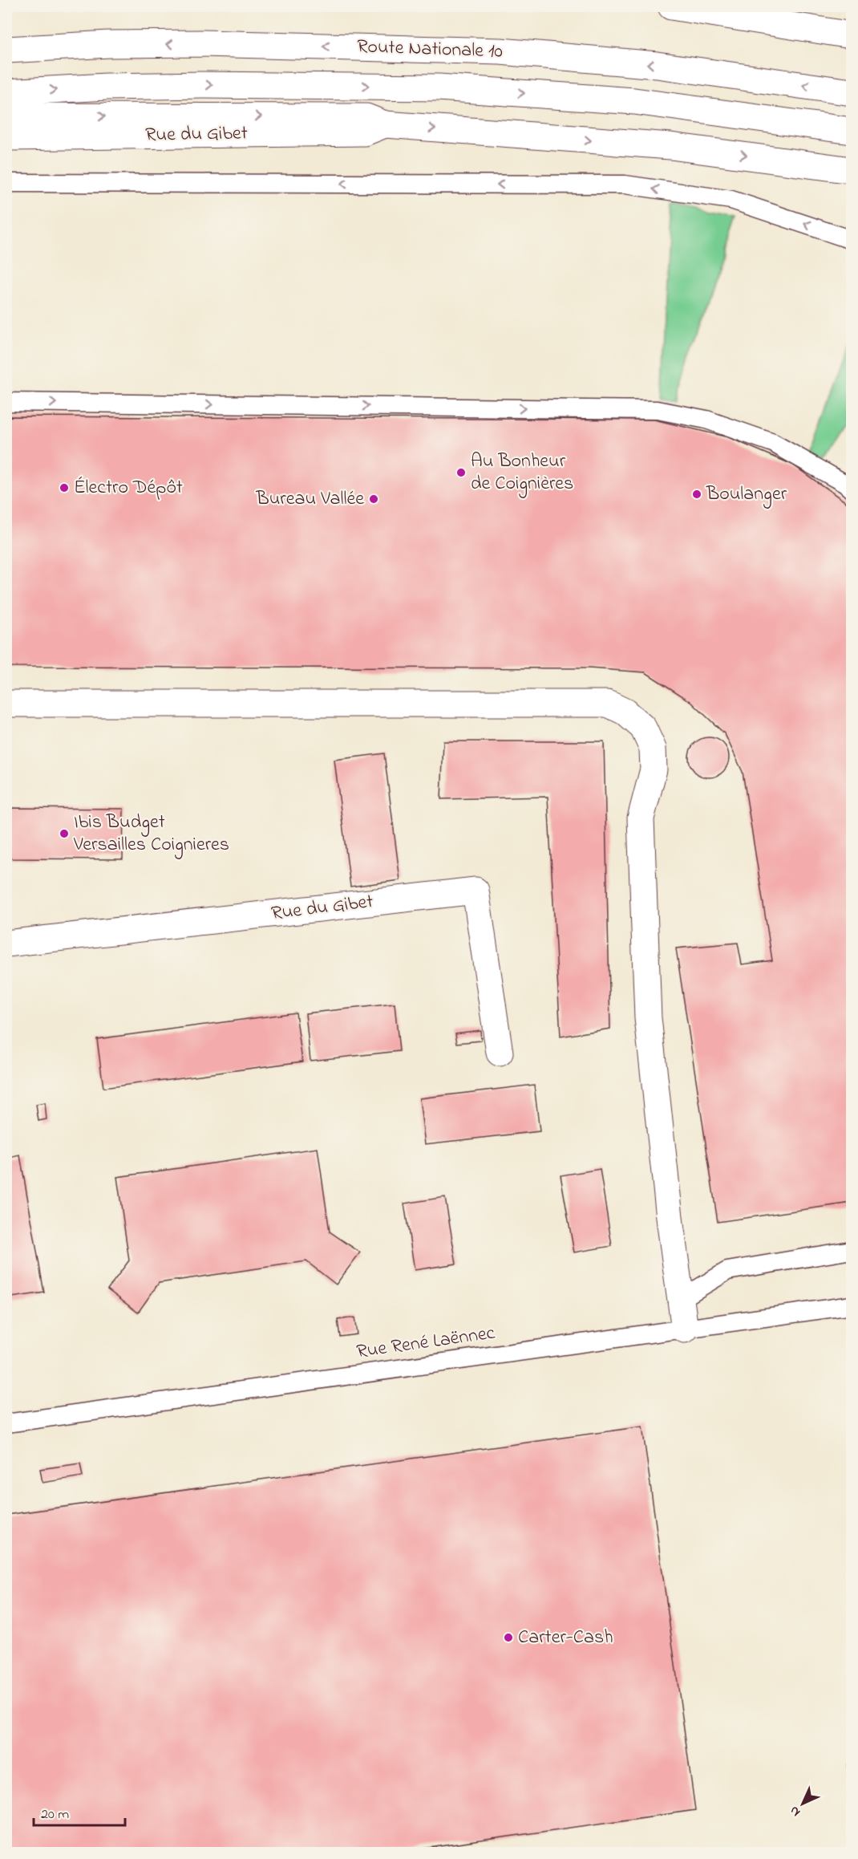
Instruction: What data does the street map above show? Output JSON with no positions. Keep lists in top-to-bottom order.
{
  "streets": {
    "street": ["Route Nationale 10", "Rue du Gibet"],
    "lane": ["Rue René Laënnec"]
  },
  "places": [
    "Au Bonheur de Coignières",
    "Électro Dépôt",
    "Boulanger",
    "Bureau Vallée",
    "Ibis Budget Versailles Coignieres",
    "Carter-Cash"
  ],
  "scale_bar": "20 m",
  "north": "bottom left"
}
